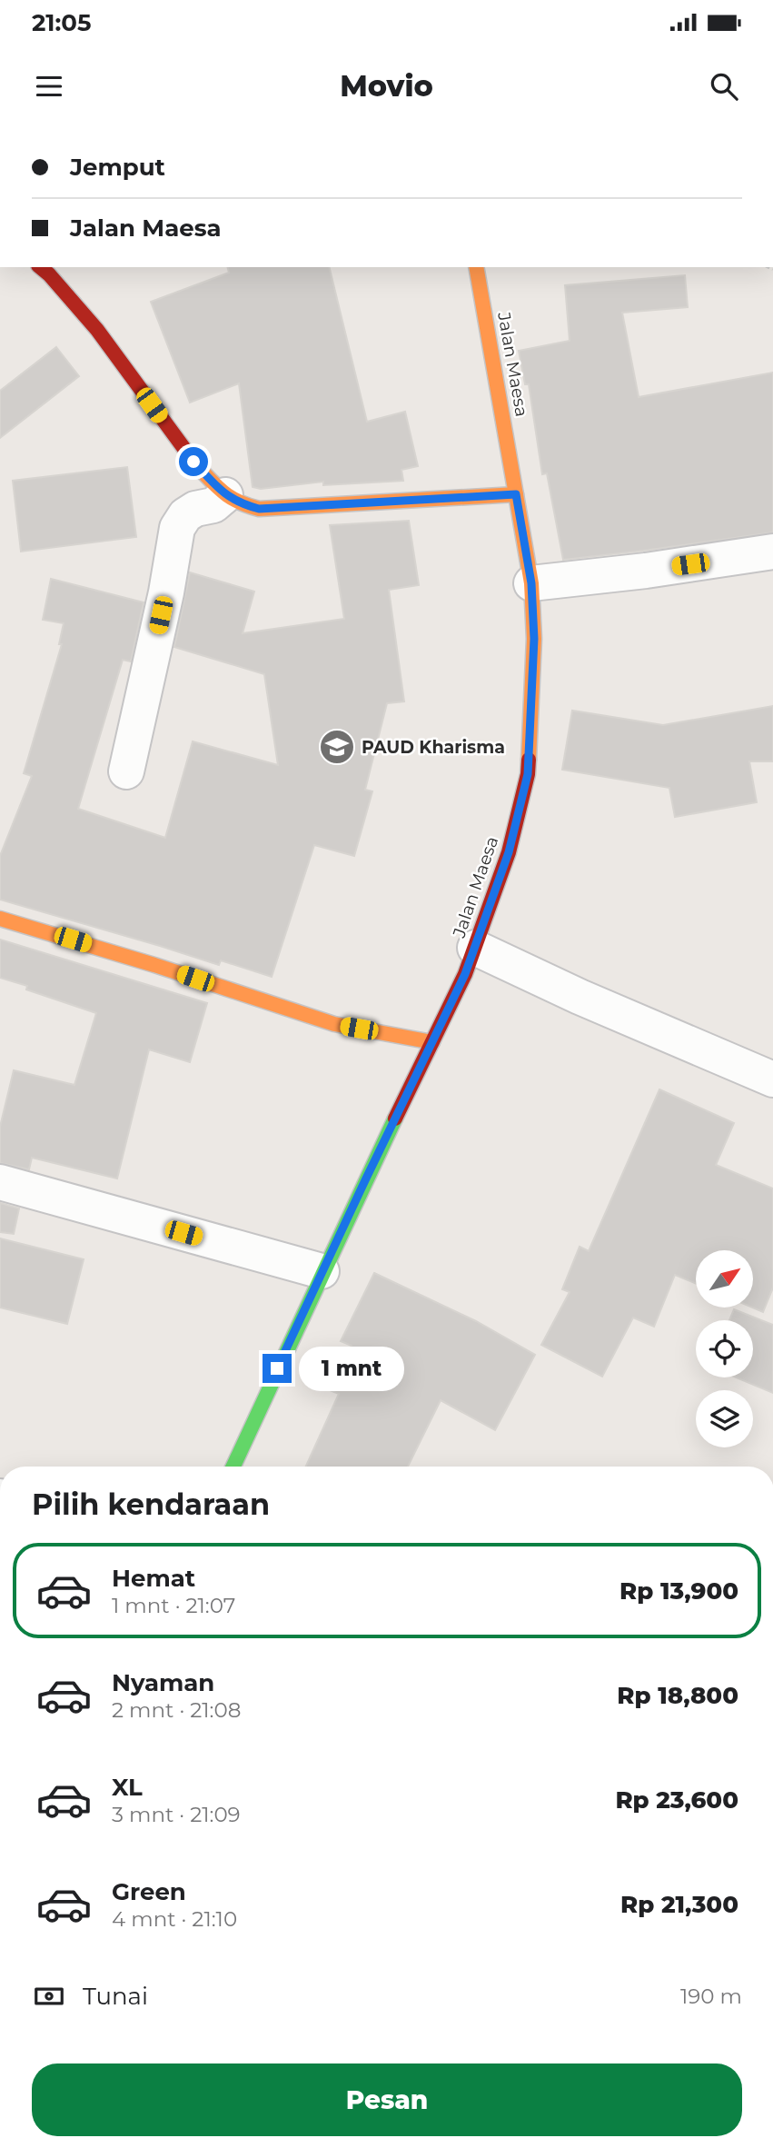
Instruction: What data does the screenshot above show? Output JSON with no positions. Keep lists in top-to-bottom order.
{
  "streets": {
    "street": ["Jalan Maesa"]
  },
  "places": {
    "school or university": ["PAUD Kharisma"]
  },
  "north": "top right",
  "page": {
    "status": "21:05",
    "header": "Movio",
    "banner": ["Jemput", "Jalan Maesa"],
    "bubble": "1 mnt",
    "heading": "Pilih kendaraan",
    "list": [
      {
        "name": "Hemat",
        "note": "1 mnt · 21:07",
        "value": "Rp 13,900"
      },
      {
        "name": "Nyaman",
        "note": "2 mnt · 21:08",
        "value": "Rp 18,800"
      },
      {
        "name": "XL",
        "note": "3 mnt · 21:09",
        "value": "Rp 23,600"
      },
      {
        "name": "Green",
        "note": "4 mnt · 21:10",
        "value": "Rp 21,300"
      }
    ],
    "pay": ["Tunai", "190 m"],
    "buttons": "Pesan"
  }
}
